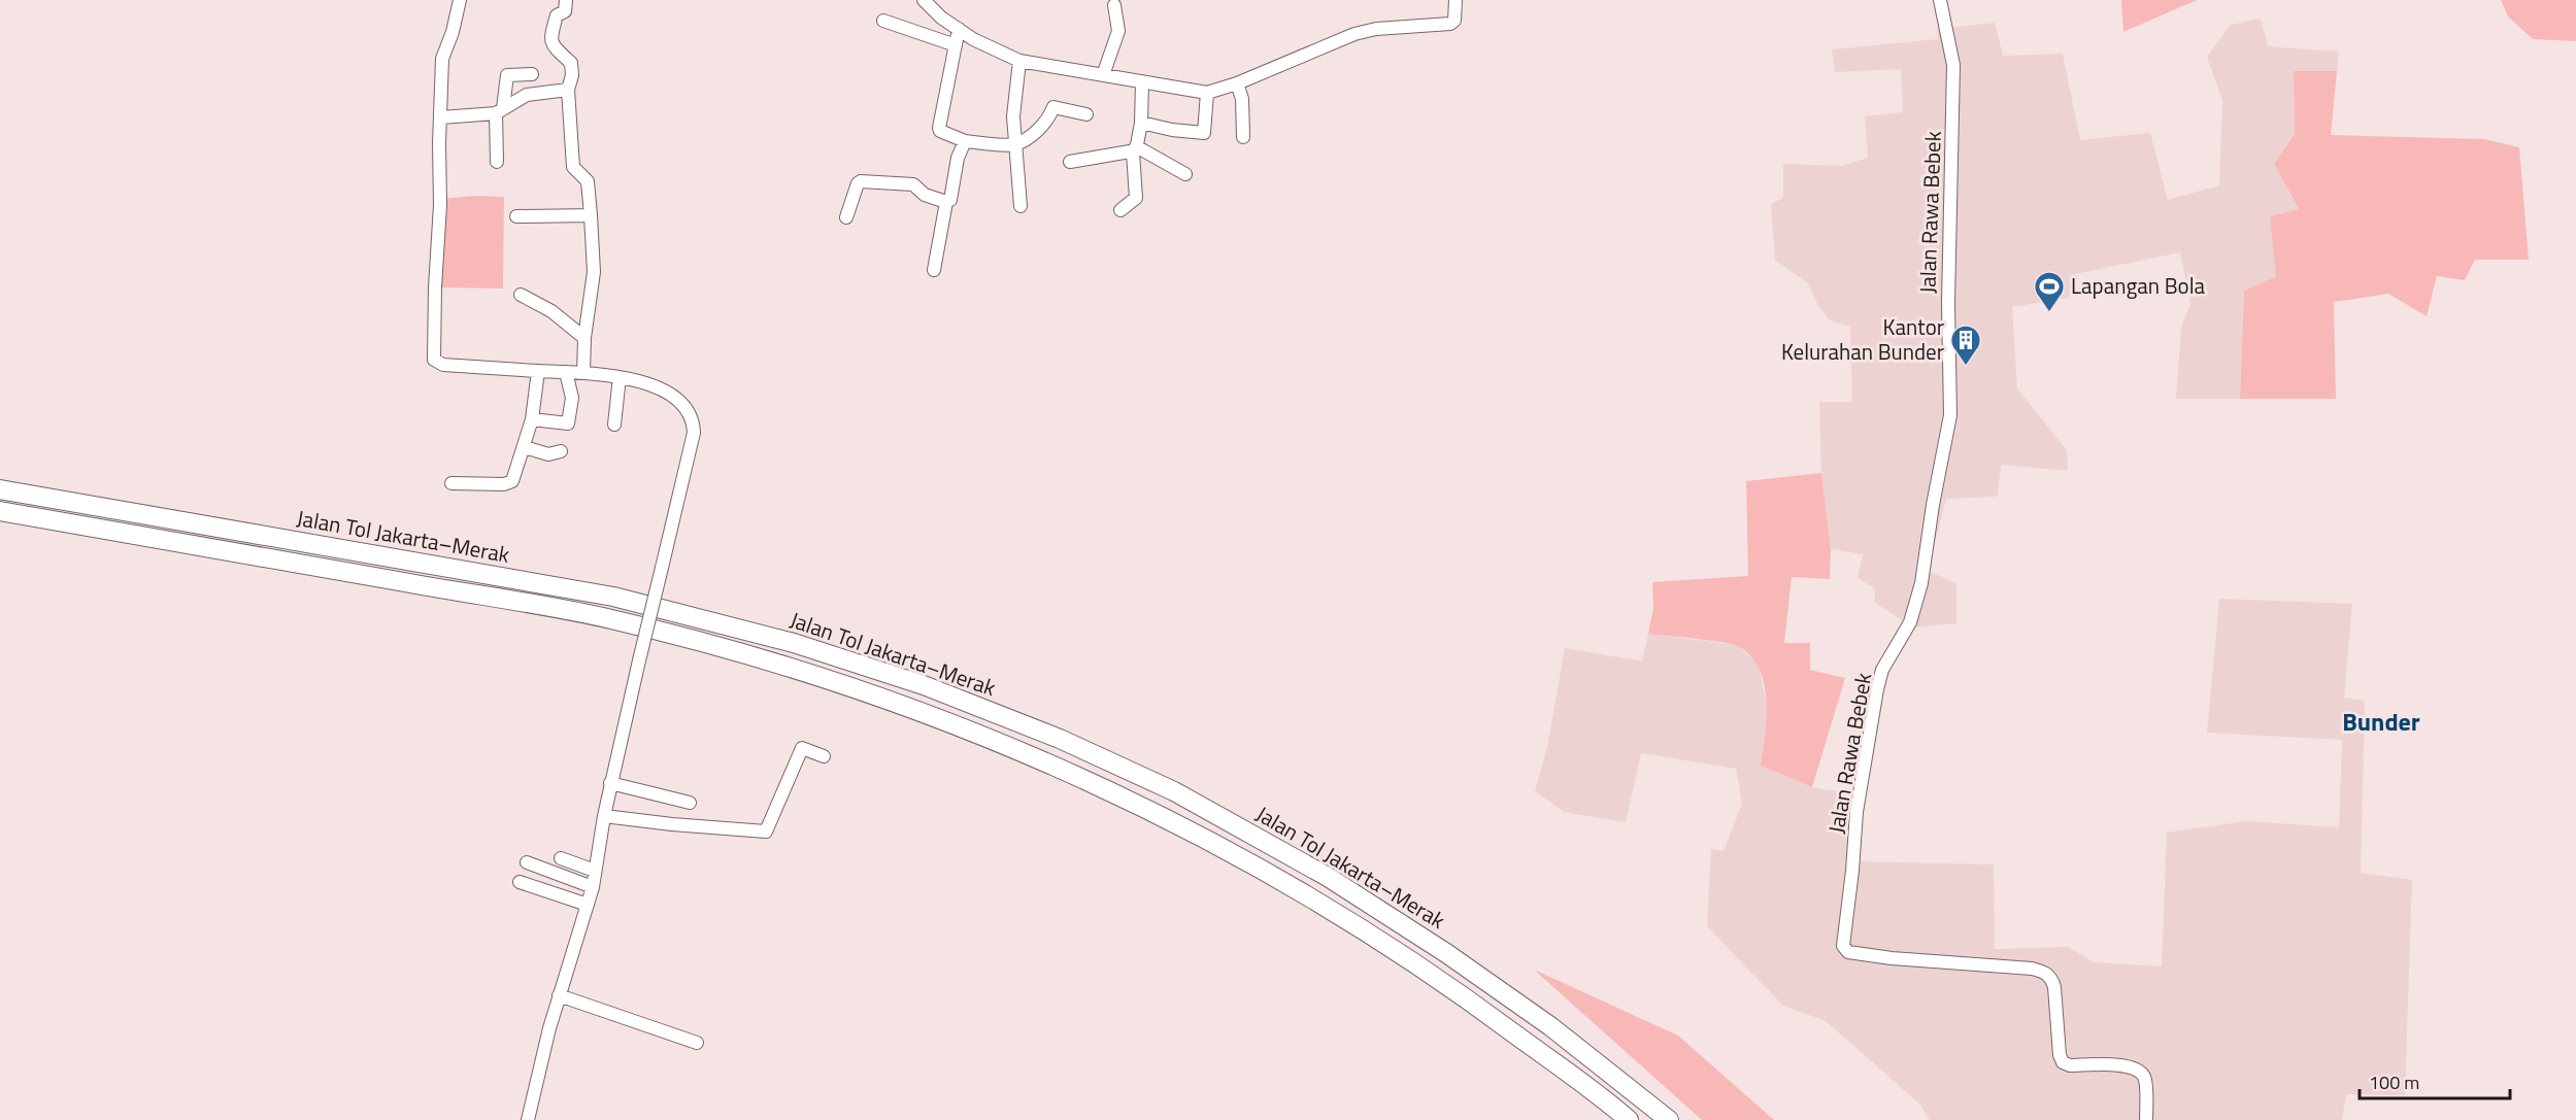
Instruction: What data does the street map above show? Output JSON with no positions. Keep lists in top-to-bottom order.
{
  "streets": {
    "highway": ["Jalan Tol Jakarta–Merak"],
    "street": ["Jalan Rawa Bebek"]
  },
  "districts": ["Bunder"],
  "places": {
    "sports": ["Lapangan Bola"],
    "building": ["Kantor Kelurahan Bunder"]
  },
  "scale_bar": "100 m"
}
